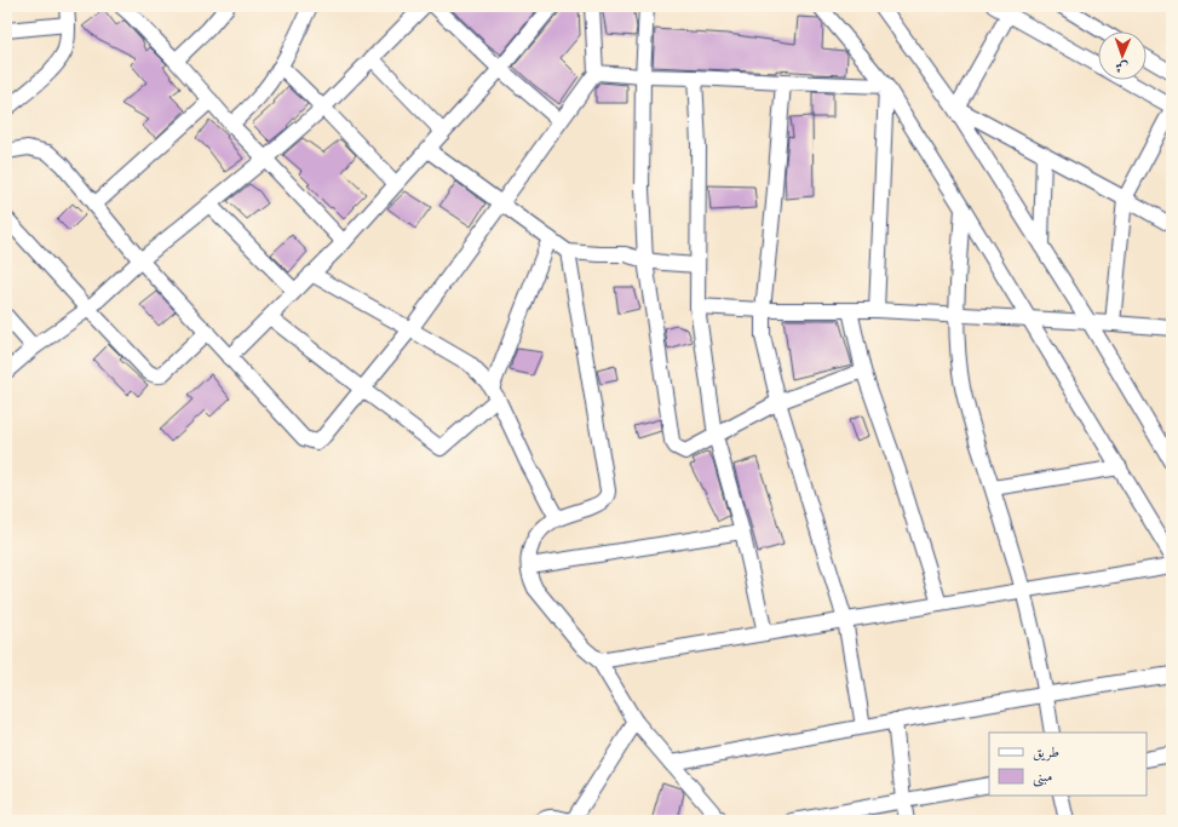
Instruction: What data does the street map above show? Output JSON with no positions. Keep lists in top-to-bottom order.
{
  "legend": ["طريق", "مبنى"],
  "north": "bottom"
}
